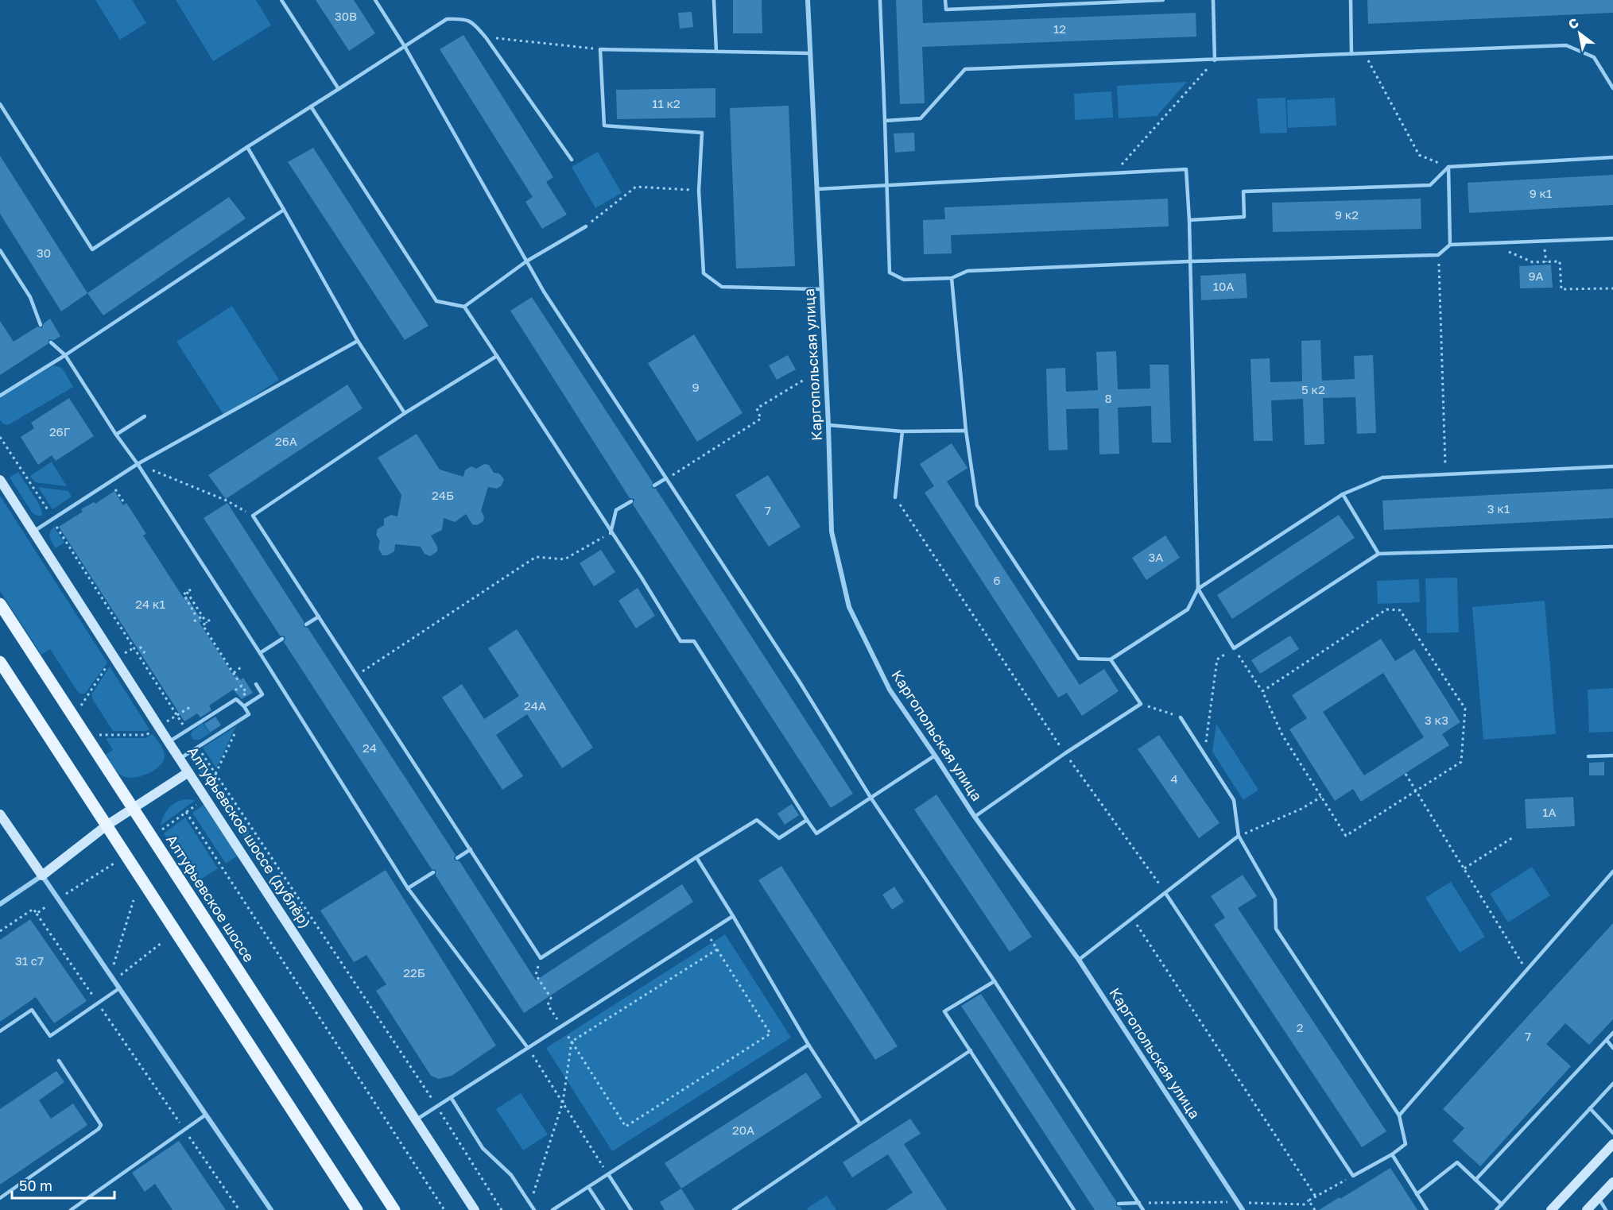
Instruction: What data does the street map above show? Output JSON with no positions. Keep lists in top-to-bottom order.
{
  "streets": {
    "main road": ["Алтуфьевское шоссе (дублёр)", "Алтуфьевское шоссе"],
    "street": ["Каргопольская улица"]
  },
  "house_numbers": [
    "30В",
    "12",
    "11 к2",
    "9 к1",
    "9 к2",
    "30",
    "9А",
    "10А",
    "9",
    "5 к2",
    "8",
    "26Г",
    "26А",
    "24Б",
    "3 к1",
    "7",
    "3А",
    "6",
    "24 к1",
    "24А",
    "3 к3",
    "24",
    "4",
    "1А",
    "31 с7",
    "22Б",
    "2",
    "7",
    "20А"
  ],
  "scale_bar": "50 m",
  "north": "top left"
}
